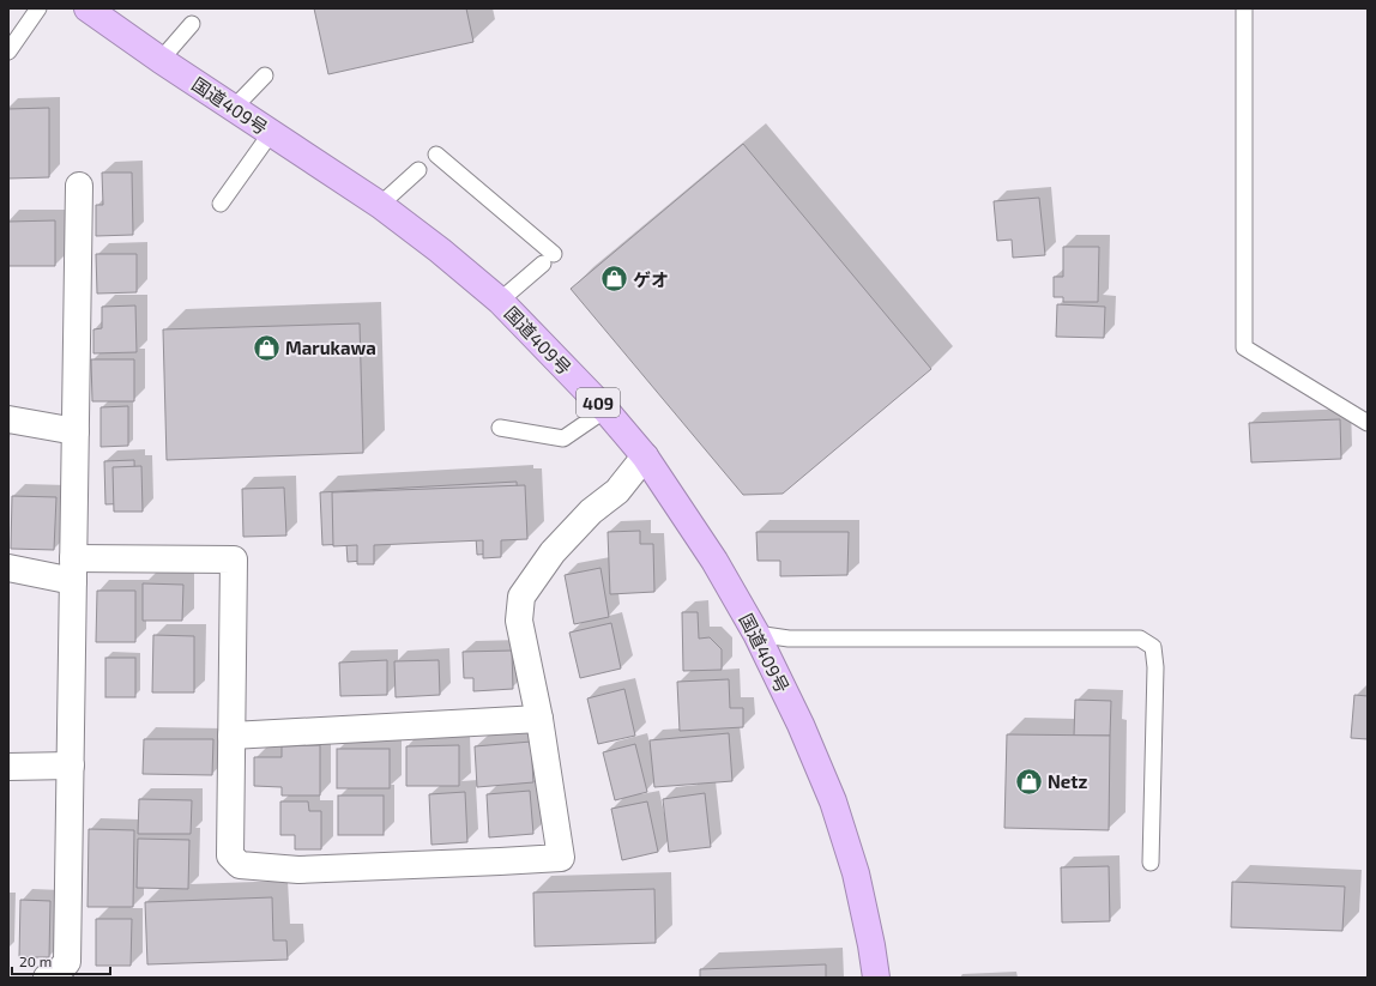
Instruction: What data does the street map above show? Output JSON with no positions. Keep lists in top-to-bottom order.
{
  "streets": {
    "highway": ["国道409号", "409"]
  },
  "places": {
    "shop": ["ゲオ", "Marukawa", "Netz"]
  },
  "scale_bar": "20 m"
}
